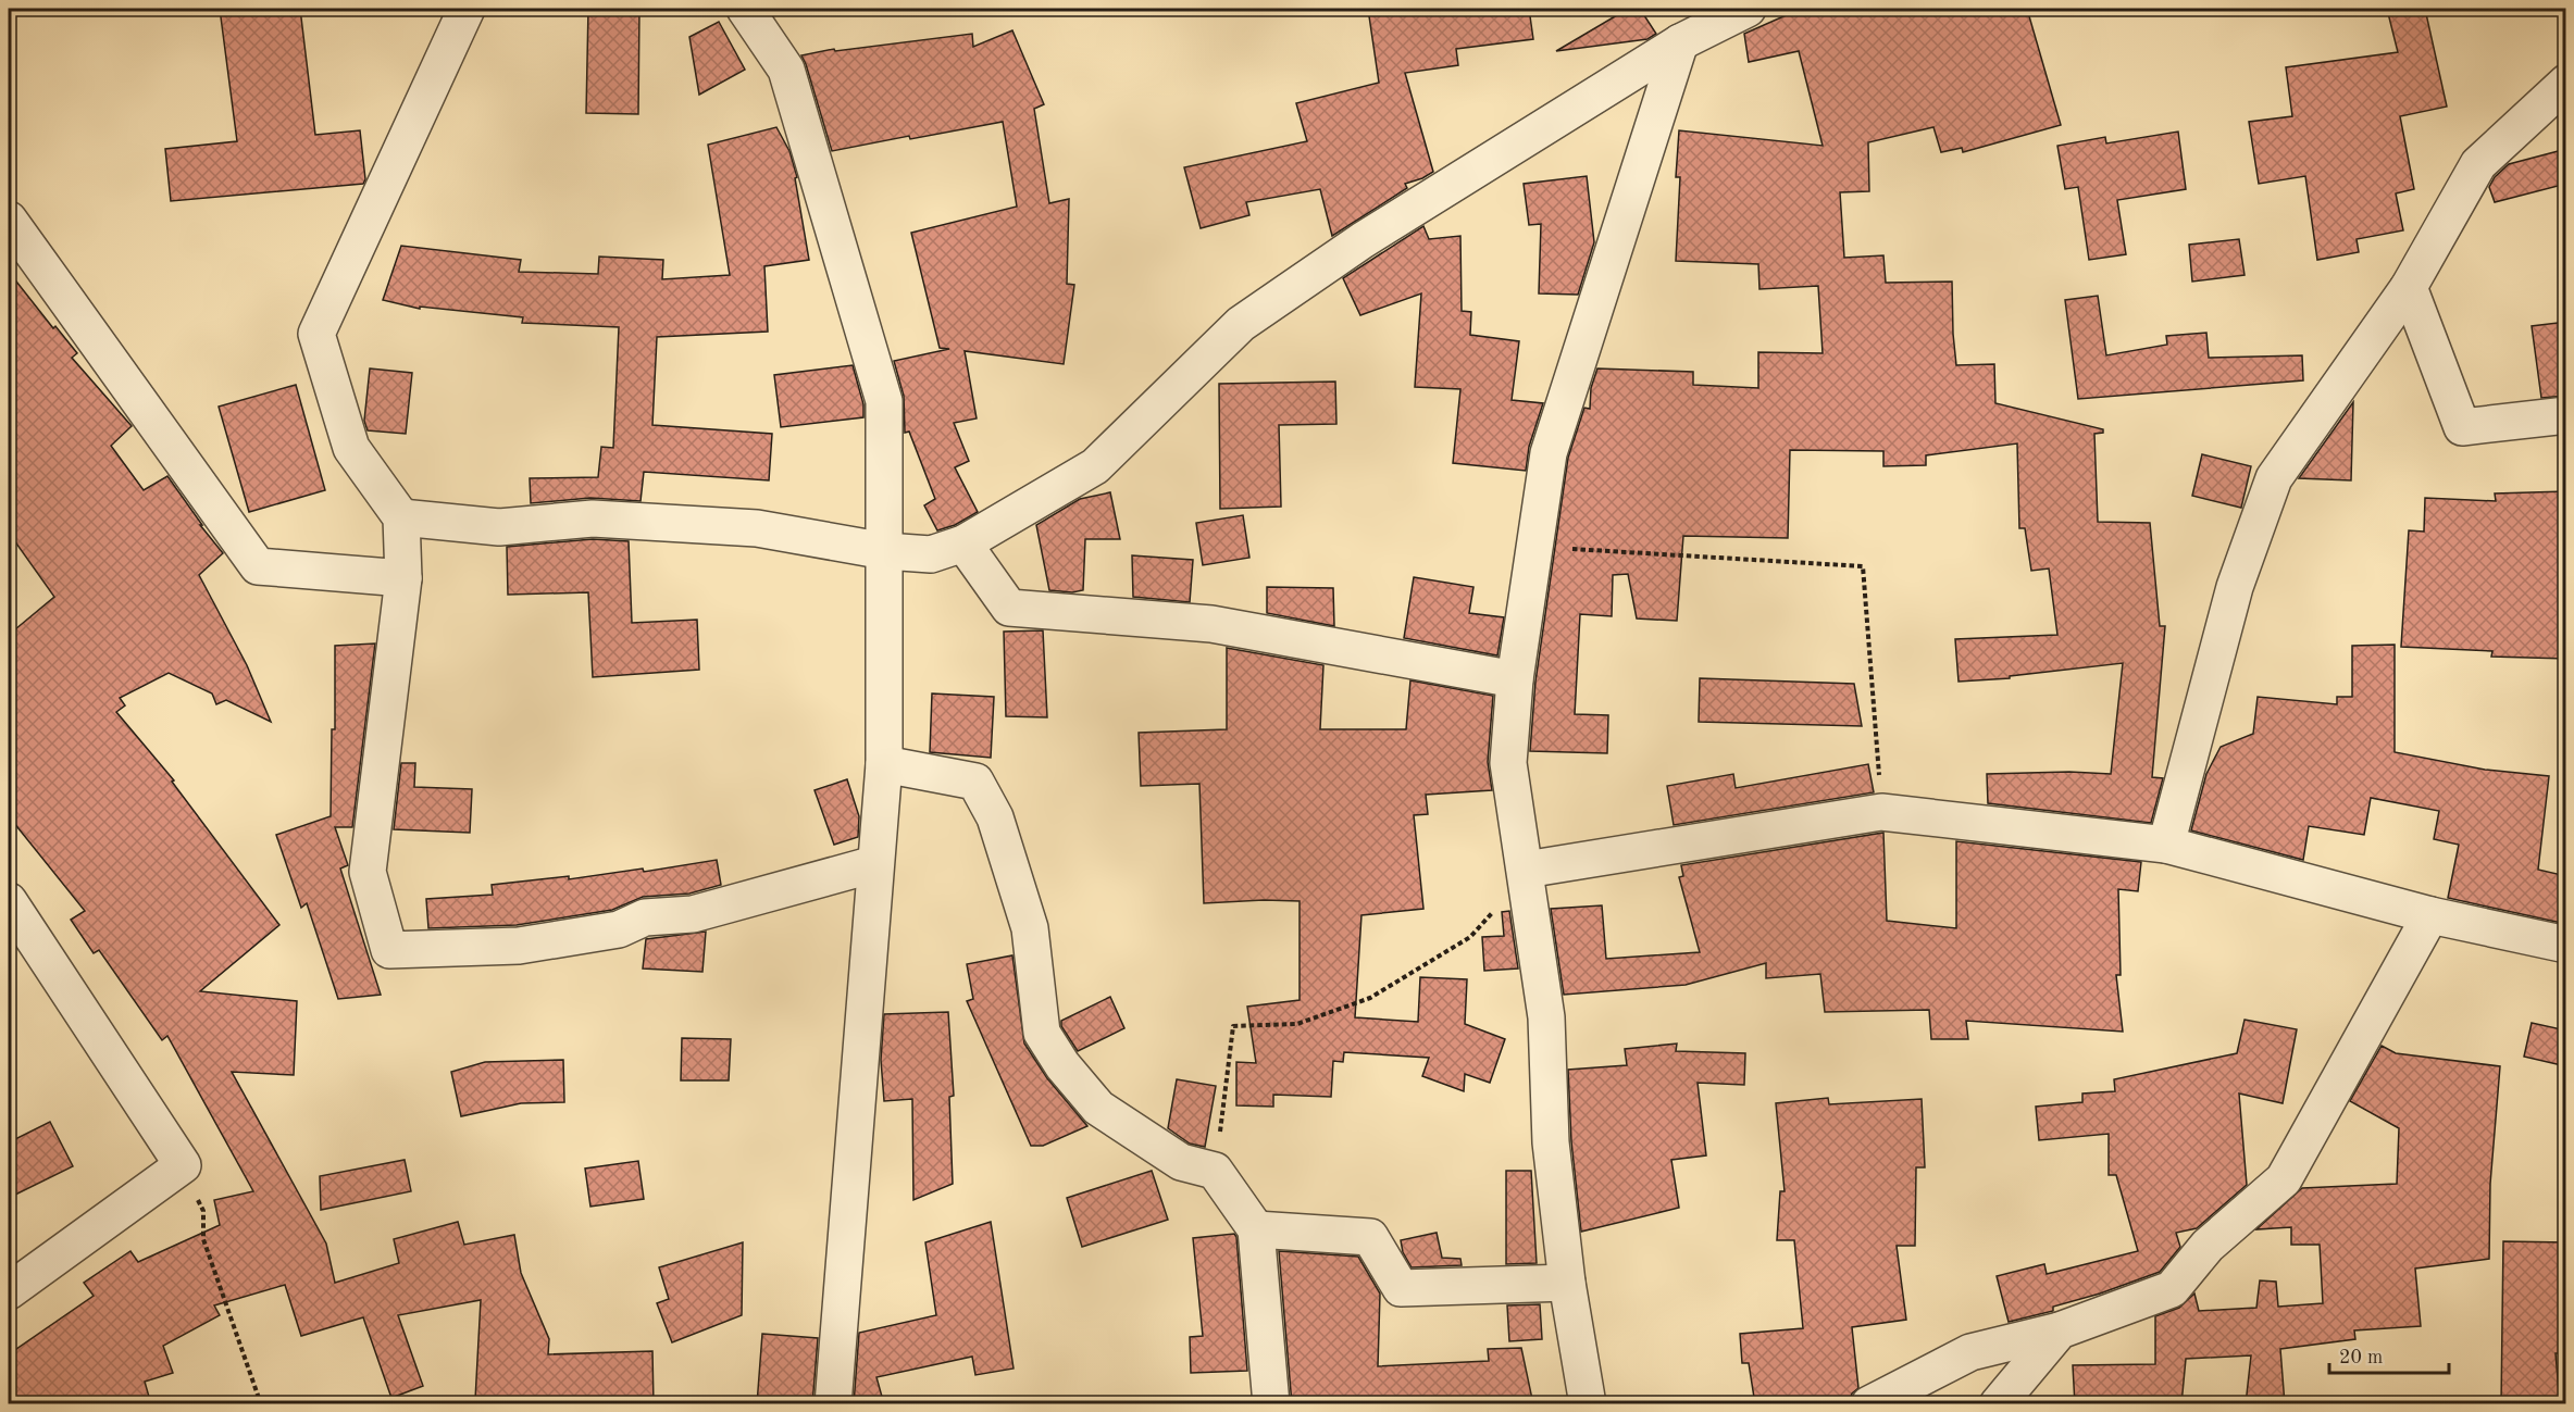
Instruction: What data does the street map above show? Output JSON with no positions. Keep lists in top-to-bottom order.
{
  "scale_bar": "20 m"
}
